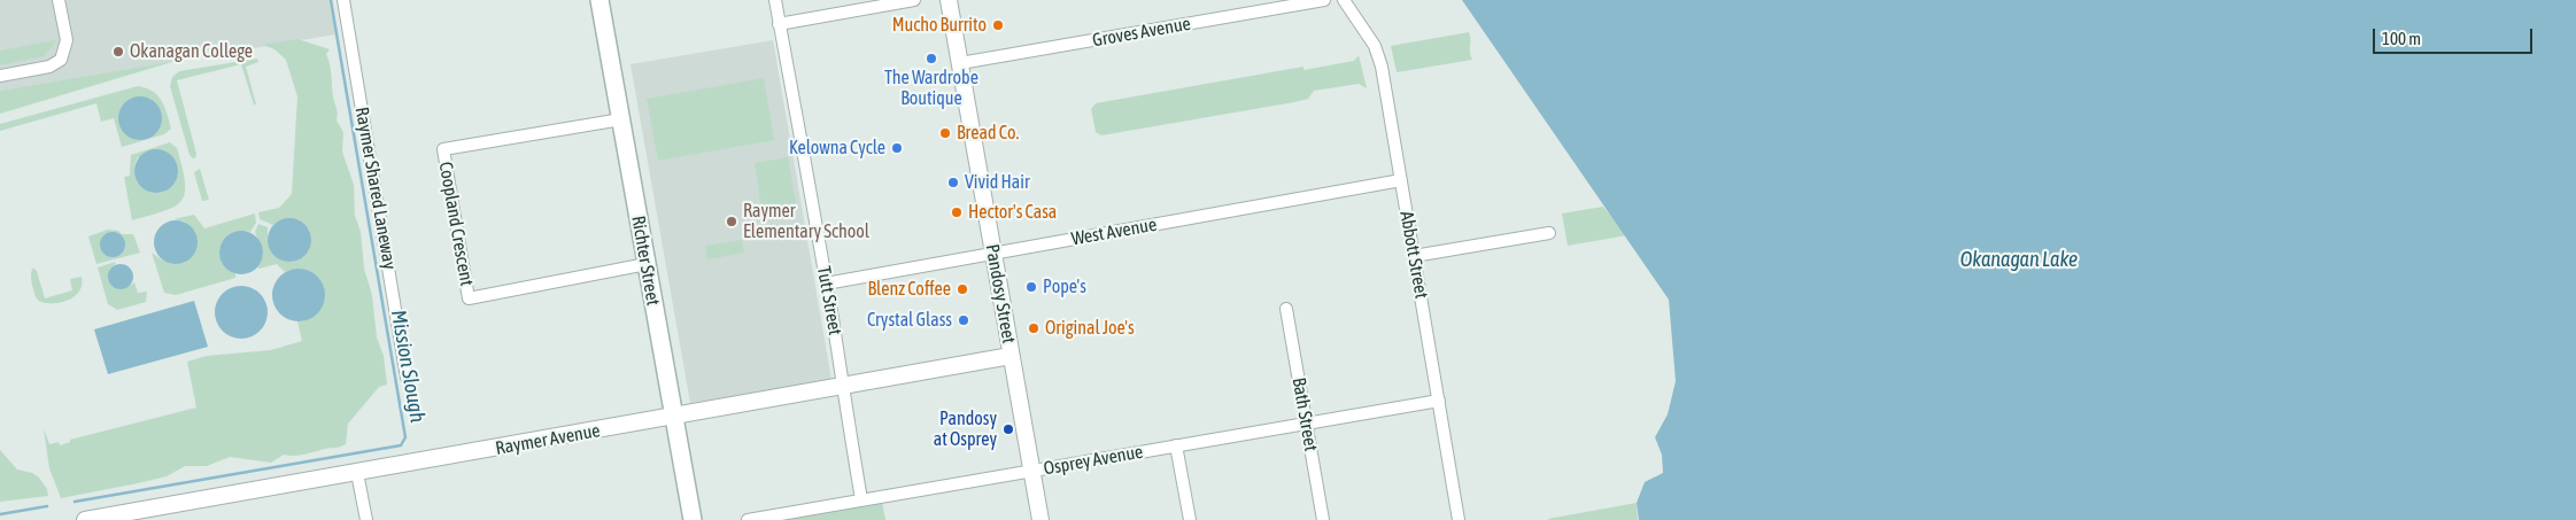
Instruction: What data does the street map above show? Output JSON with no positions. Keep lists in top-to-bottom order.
{
  "streets": {
    "main road": ["Richter Street"],
    "street": [
      "Groves Avenue",
      "Raymer Shared Laneway",
      "Coopland Crescent",
      "West Avenue",
      "Abbott Street",
      "Pandosy Street",
      "Tutt Street",
      "Bath Street",
      "Raymer Avenue",
      "Osprey Avenue"
    ]
  },
  "crossings": [
    ["Groves Avenue", "Pandosy Street"],
    ["Coopland Crescent", "Richter Street"],
    ["West Avenue", "Abbott Street"],
    ["West Avenue", "Pandosy Street"],
    ["West Avenue", "Tutt Street"],
    ["Abbott Street", "Osprey Avenue"],
    ["Richter Street", "Raymer Avenue"],
    ["Pandosy Street", "Raymer Avenue"],
    ["Pandosy Street", "Osprey Avenue"],
    ["Tutt Street", "Raymer Avenue"],
    ["Tutt Street", "Osprey Avenue"],
    ["Bath Street", "Osprey Avenue"]
  ],
  "water": ["Okanagan Lake", "Mission Slough"],
  "places": [
    "Mucho Burrito",
    "Okanagan College",
    "The Wardrobe Boutique",
    "Bread Co.",
    "Kelowna Cycle",
    "Vivid Hair",
    "Hector's Casa",
    "Raymer Elementary School",
    "Pope's",
    "Blenz Coffee",
    "Crystal Glass",
    "Original Joe's",
    "Pandosy at Osprey"
  ],
  "scale_bar": "100 m"
}
